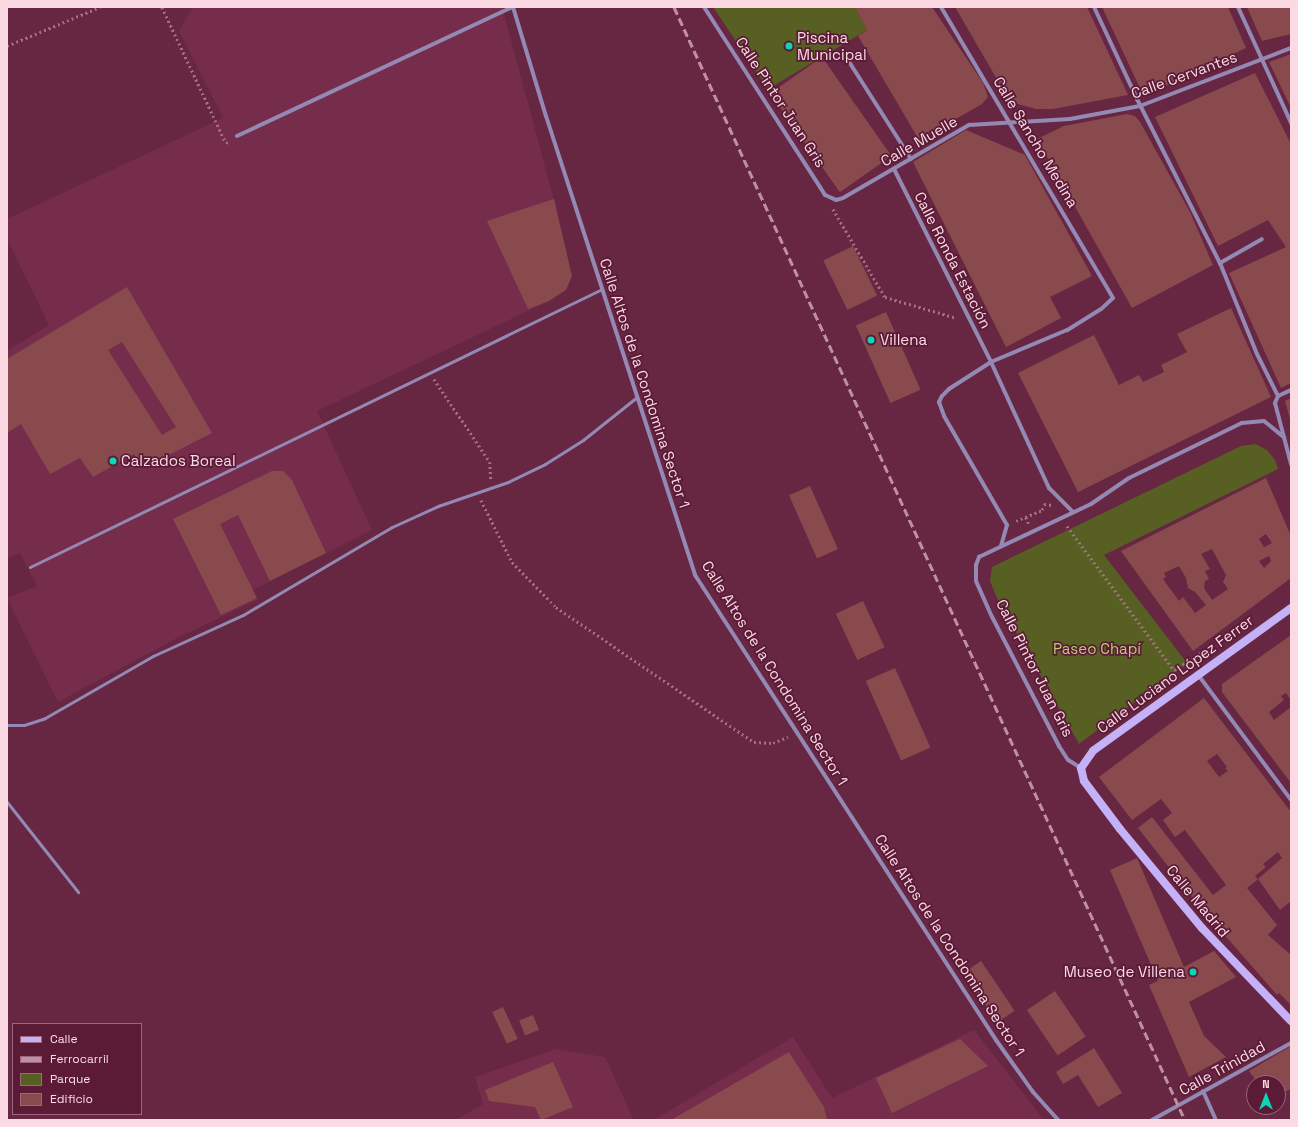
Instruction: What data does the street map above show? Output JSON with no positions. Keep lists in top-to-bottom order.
{
  "streets": {
    "street": [
      "Calle Cervantes",
      "Calle Pintor Juan Gris",
      "Calle Muelle",
      "Calle Sancho Medina",
      "Calle Ronda Estación",
      "Calle Altos de la Condomina Sector 1",
      "Calle Luciano López Ferrer",
      "Calle Madrid",
      "Calle Trinidad"
    ]
  },
  "crossings": [
    ["Calle Cervantes", "Calle Muelle"],
    ["Calle Cervantes", "Calle Sancho Medina"],
    ["Calle Pintor Juan Gris", "Calle Muelle"],
    ["Calle Pintor Juan Gris", "Calle Luciano López Ferrer"],
    ["Calle Pintor Juan Gris", "Calle Madrid"],
    ["Calle Muelle", "Calle Sancho Medina"],
    ["Calle Muelle", "Calle Ronda Estación"],
    ["Calle Sancho Medina", "Calle Ronda Estación"],
    ["Calle Luciano López Ferrer", "Calle Madrid"]
  ],
  "parks": ["Paseo Chapí"],
  "places": [
    "Piscina Municipal",
    "Villena",
    "Calzados Boreal",
    "Museo de Villena"
  ],
  "legend": [
    "Calle",
    "Ferrocarril",
    "Parque",
    "Edificio"
  ],
  "north": "top"
}
